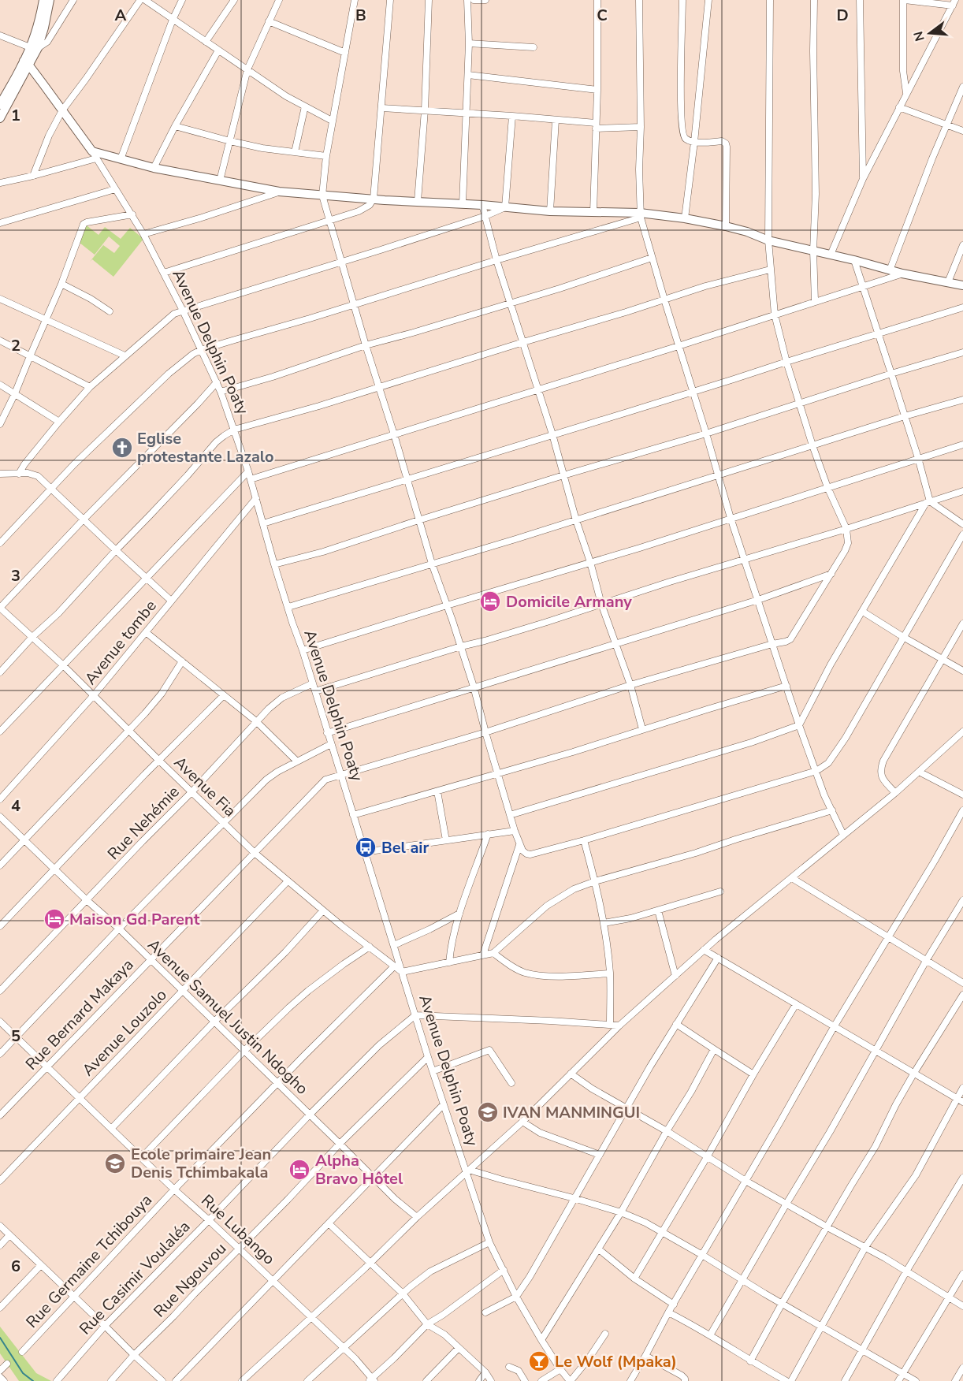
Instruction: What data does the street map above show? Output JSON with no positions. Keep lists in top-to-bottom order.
{
  "streets": {
    "street": [
      "Avenue Delphin Poaty",
      "Avenue tombe",
      "Avenue Fia",
      "Rue Nehémie",
      "Rue Bernard Makaya",
      "Avenue Samuel Justin Ndogho",
      "Avenue Louzolo",
      "Rue Lubango",
      "Rue Germaine Tchibouya",
      "Rue Casimir Voulaléa",
      "Rue Ngouvou"
    ]
  },
  "crossings": [
    ["Avenue Delphin Poaty", "Avenue tombe"],
    ["Avenue Delphin Poaty", "Avenue Fia"],
    ["Avenue Delphin Poaty", "Rue Nehémie"],
    ["Avenue Delphin Poaty", "Rue Bernard Makaya"],
    ["Avenue Delphin Poaty", "Rue Casimir Voulaléa"],
    ["Avenue Delphin Poaty", "Rue Ngouvou"],
    ["Avenue tombe", "Avenue Fia"],
    ["Avenue Fia", "Rue Nehémie"],
    ["Avenue Fia", "Rue Bernard Makaya"],
    ["Avenue Fia", "Avenue Louzolo"],
    ["Avenue Fia", "Rue Germaine Tchibouya"],
    ["Rue Nehémie", "Avenue Samuel Justin Ndogho"],
    ["Rue Bernard Makaya", "Avenue Samuel Justin Ndogho"],
    ["Rue Bernard Makaya", "Rue Lubango"],
    ["Avenue Samuel Justin Ndogho", "Avenue Louzolo"],
    ["Avenue Samuel Justin Ndogho", "Rue Germaine Tchibouya"],
    ["Avenue Samuel Justin Ndogho", "Rue Casimir Voulaléa"],
    ["Avenue Samuel Justin Ndogho", "Rue Ngouvou"],
    ["Avenue Louzolo", "Rue Lubango"],
    ["Rue Lubango", "Rue Germaine Tchibouya"],
    ["Rue Lubango", "Rue Casimir Voulaléa"],
    ["Rue Lubango", "Rue Ngouvou"]
  ],
  "places": {
    "church": ["Eglise protestante Lazalo"],
    "hotel": ["Domicile Armany", "Maison Gd Parent", "Alpha Bravo Hôtel"],
    "bus stop": ["Bel air"],
    "school or university": ["IVAN MANMINGUI", "Ecole primaire Jean Denis Tchimbakala"],
    "bar": ["Le Wolf (Mpaka)"]
  },
  "north": "left",
  "grid": {
    "columns": [
      "A",
      "B",
      "C",
      "D"
    ],
    "rows": [
      "1",
      "2",
      "3",
      "4",
      "5",
      "6"
    ]
  }
}
